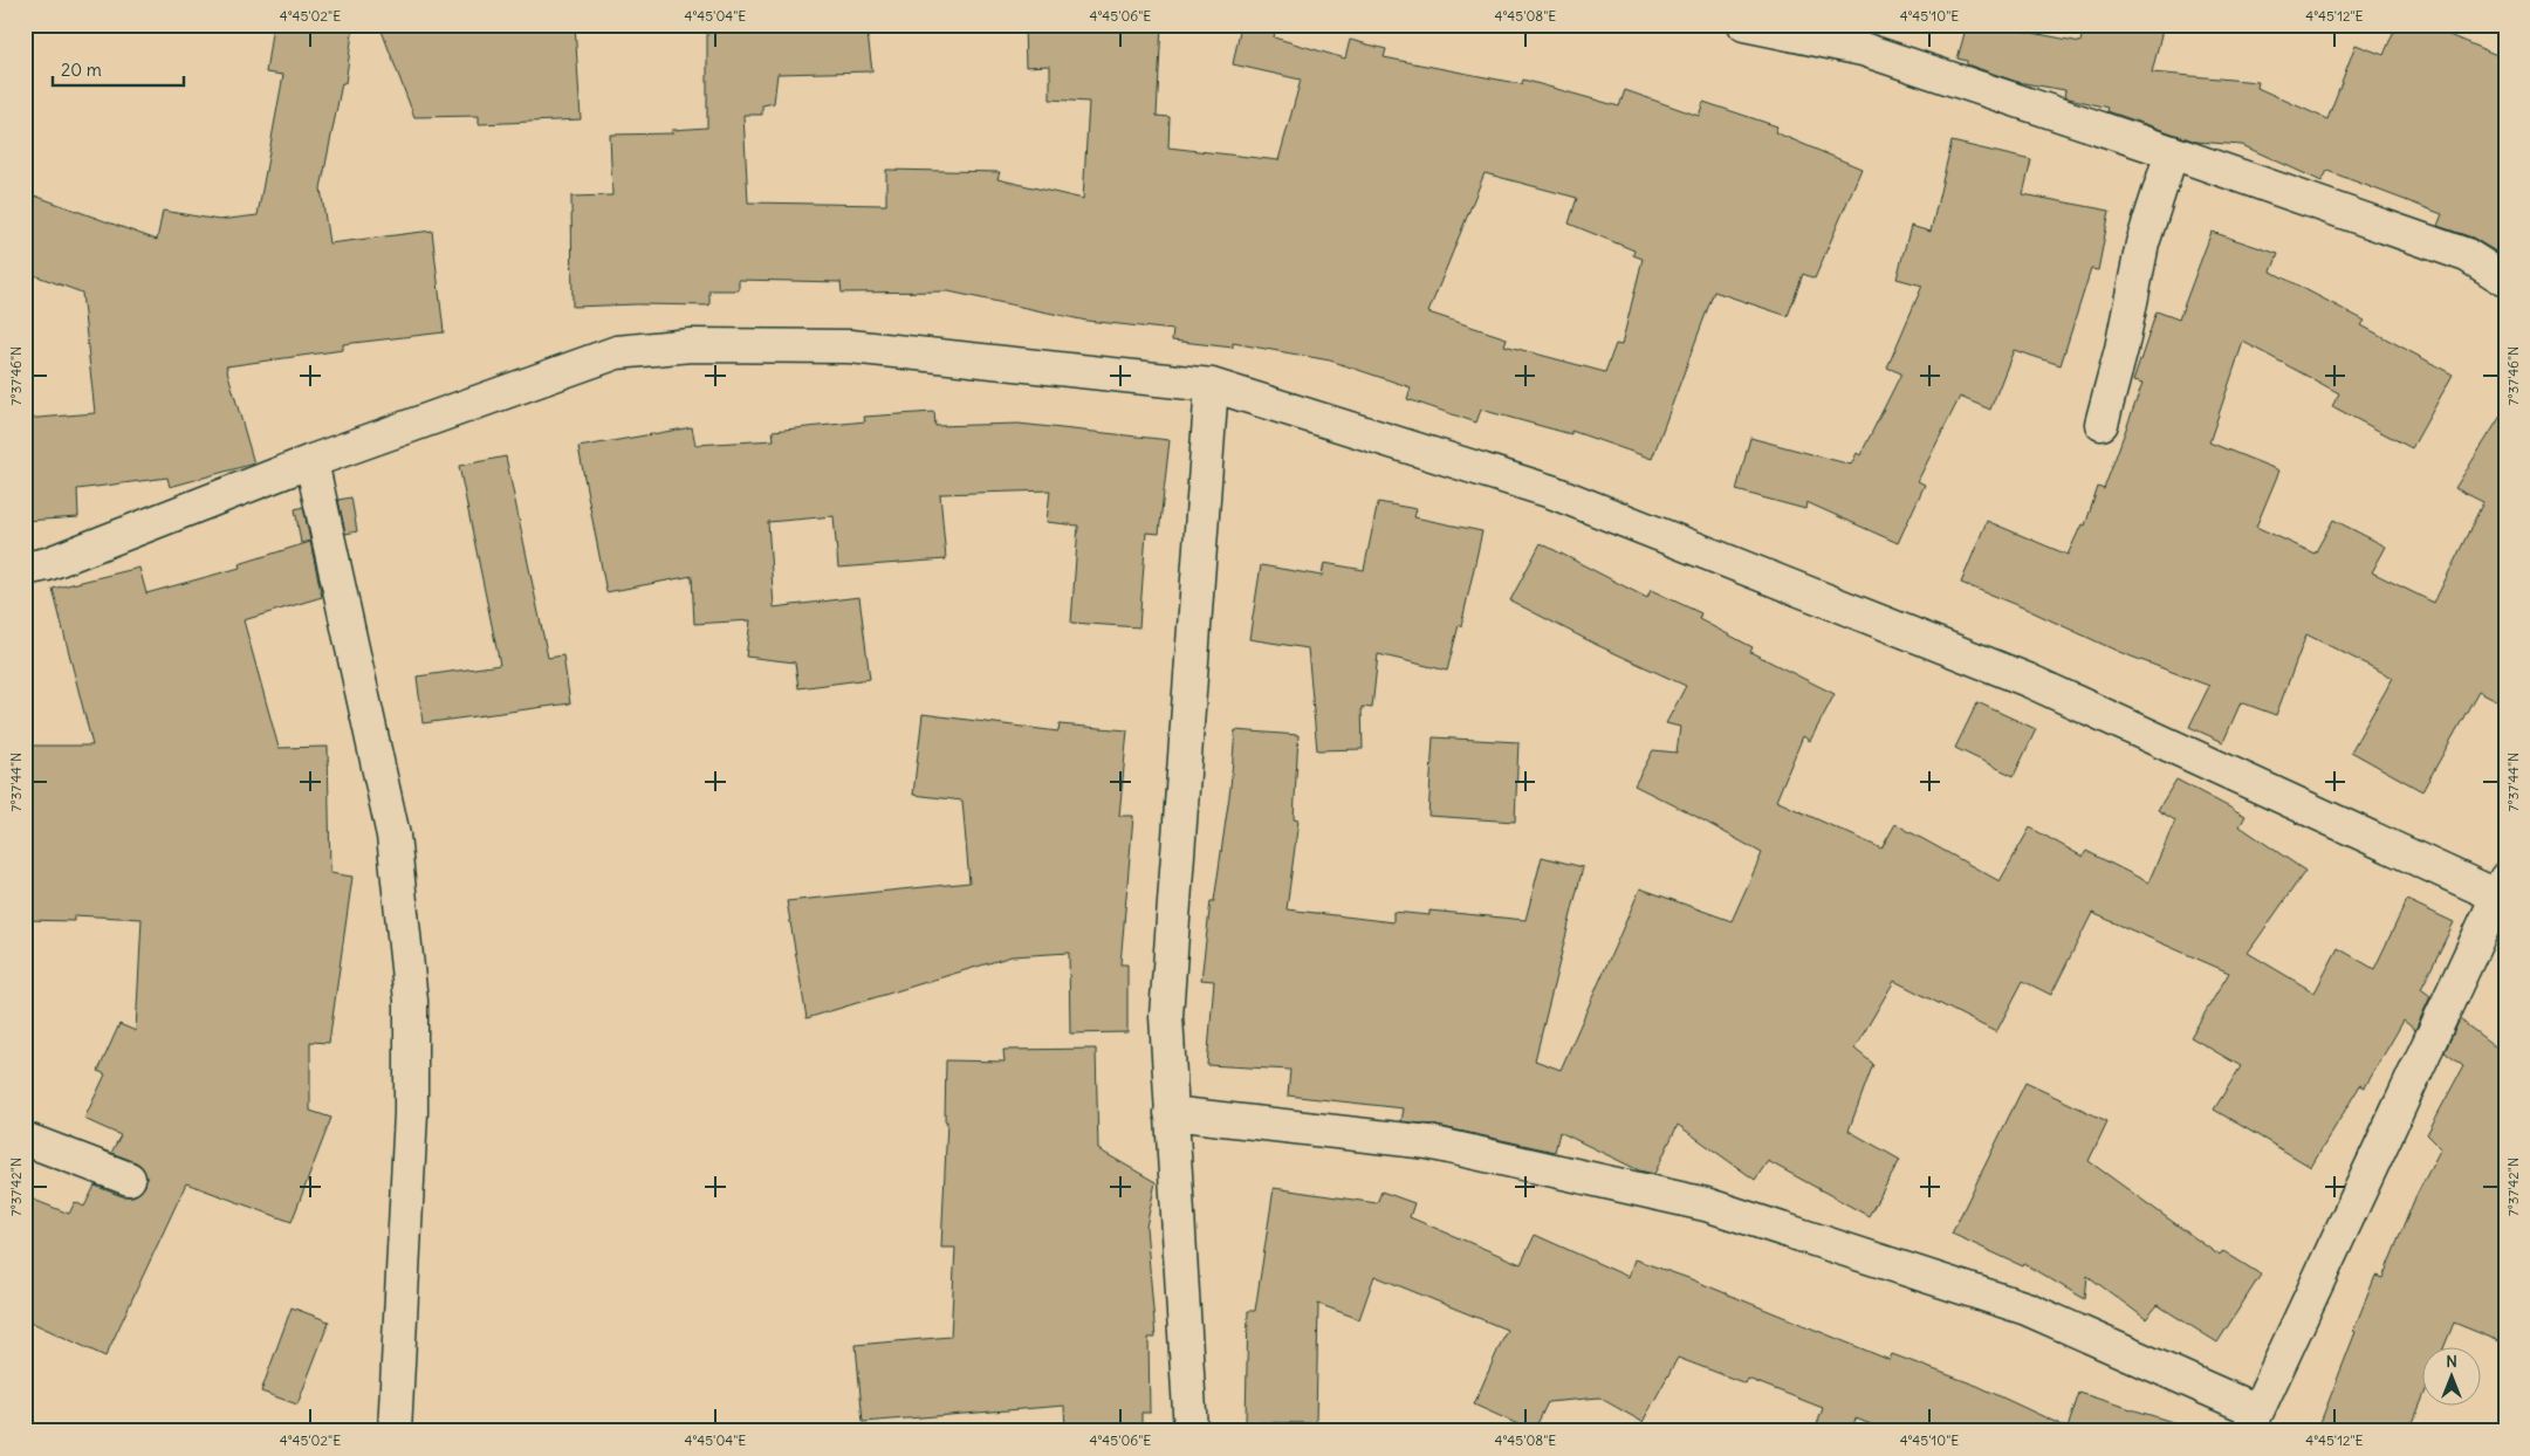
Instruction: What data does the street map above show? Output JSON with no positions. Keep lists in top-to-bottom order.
{
  "scale_bar": "20 m",
  "north": "top",
  "coordinates": [
    "4°45'02\"E",
    "4°45'04\"E",
    "4°45'06\"E",
    "4°45'08\"E",
    "4°45'10\"E",
    "4°45'12\"E",
    "7°37'46\"N",
    "7°37'44\"N",
    "7°37'42\"N"
  ]
}
